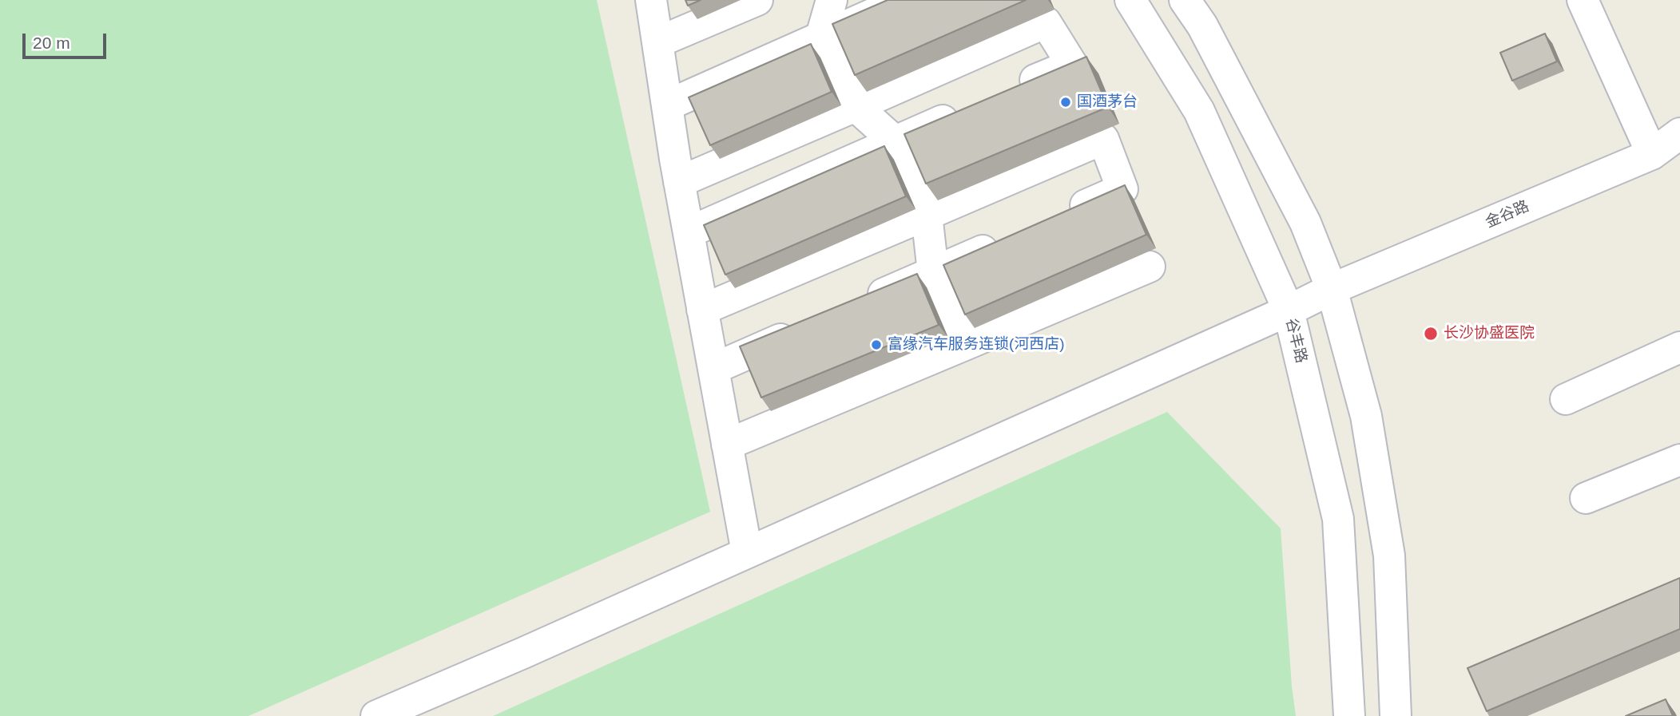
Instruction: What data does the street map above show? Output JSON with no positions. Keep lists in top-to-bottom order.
{
  "streets": {
    "street": ["金谷路", "谷丰路"]
  },
  "crossings": [
    ["金谷路", "谷丰路"]
  ],
  "places": ["国酒茅台", "长沙协盛医院", "富缘汽车服务连锁(河西店)"],
  "scale_bar": "20 m"
}
